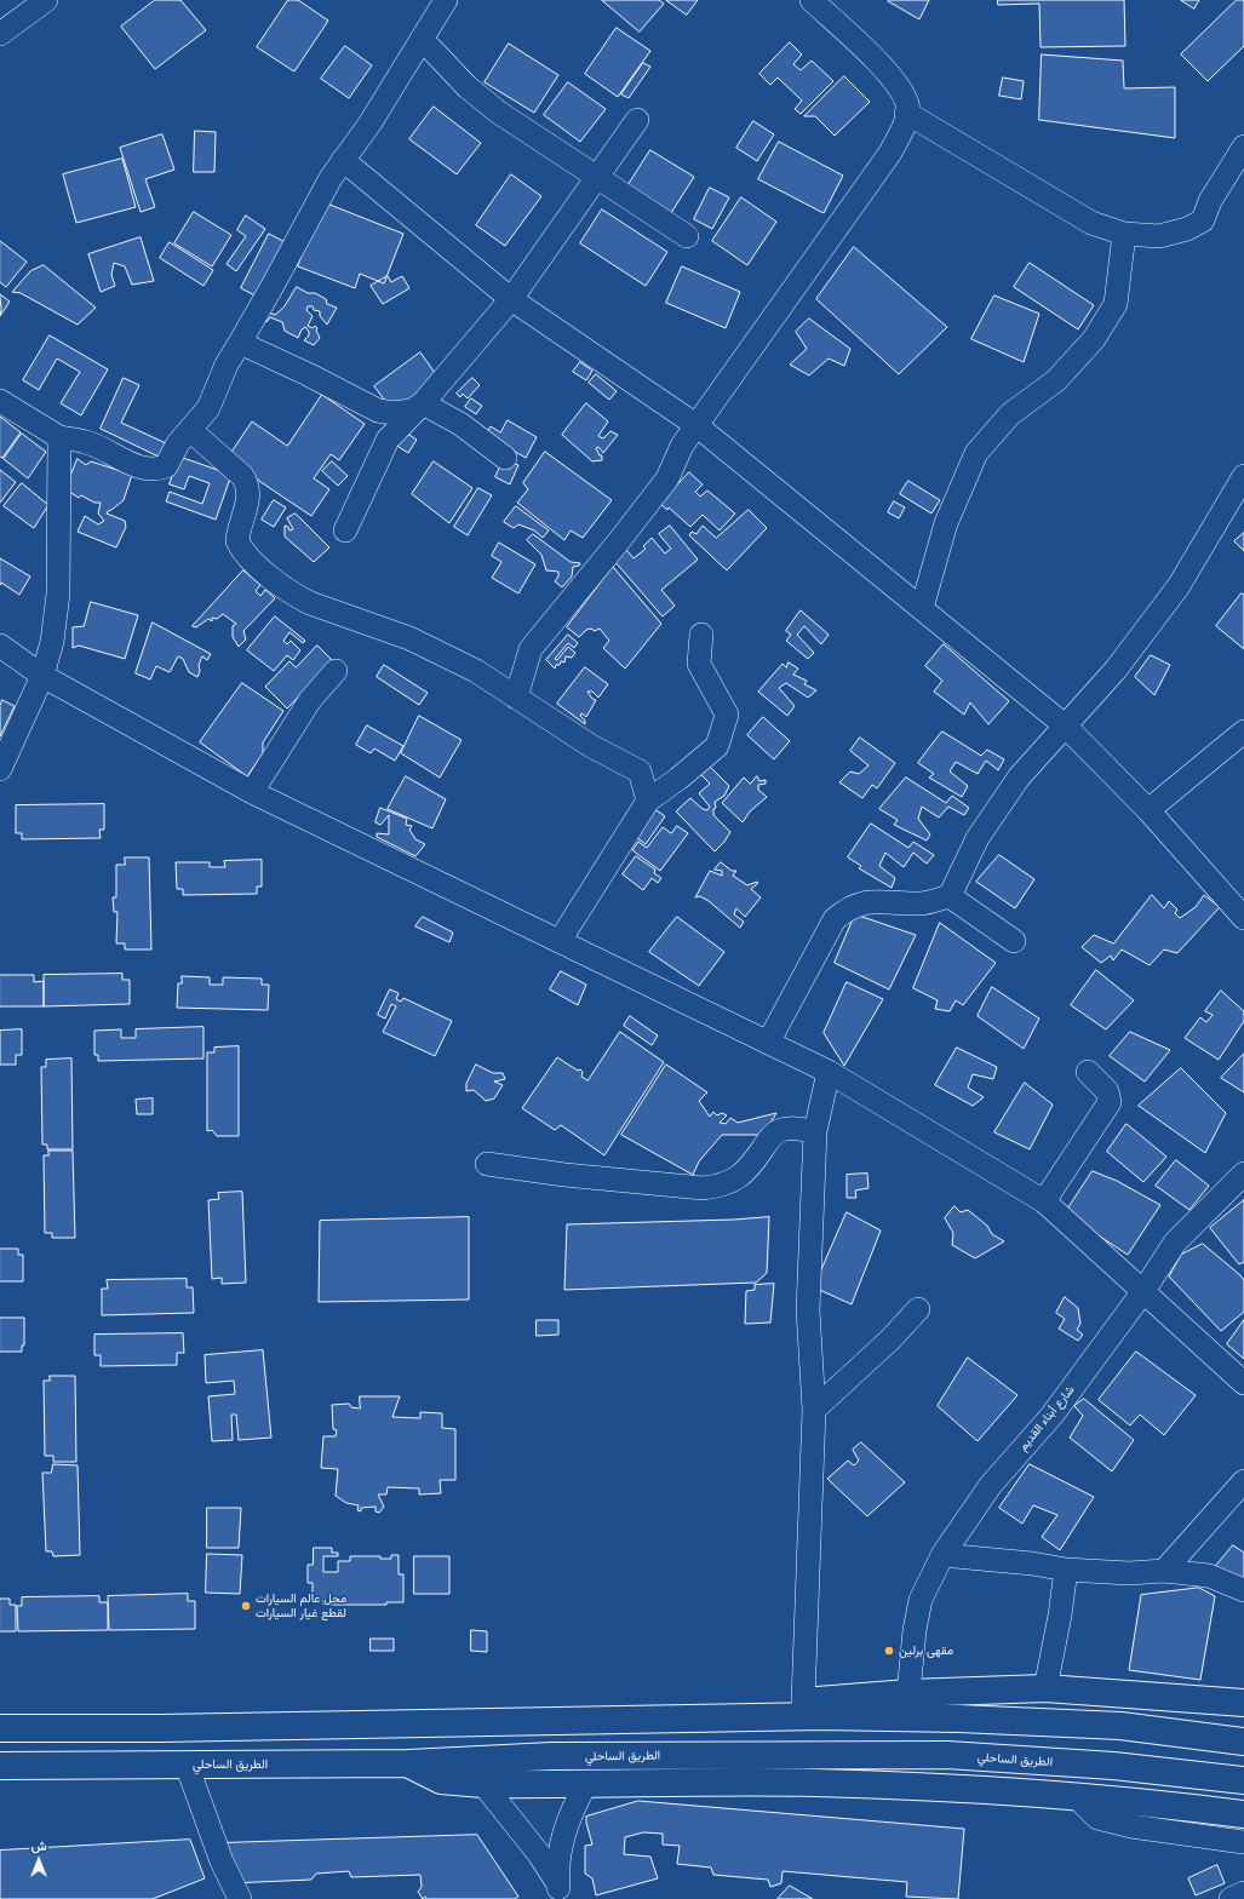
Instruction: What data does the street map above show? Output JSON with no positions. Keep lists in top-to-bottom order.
{
  "streets": {
    "highway": ["الطريق الساحلي"],
    "street": ["شارع أبناء القديم"]
  },
  "places": ["محل عالم السيارات لقطع غيار السيارات", "مقهى برلين"],
  "north": "top"
}
